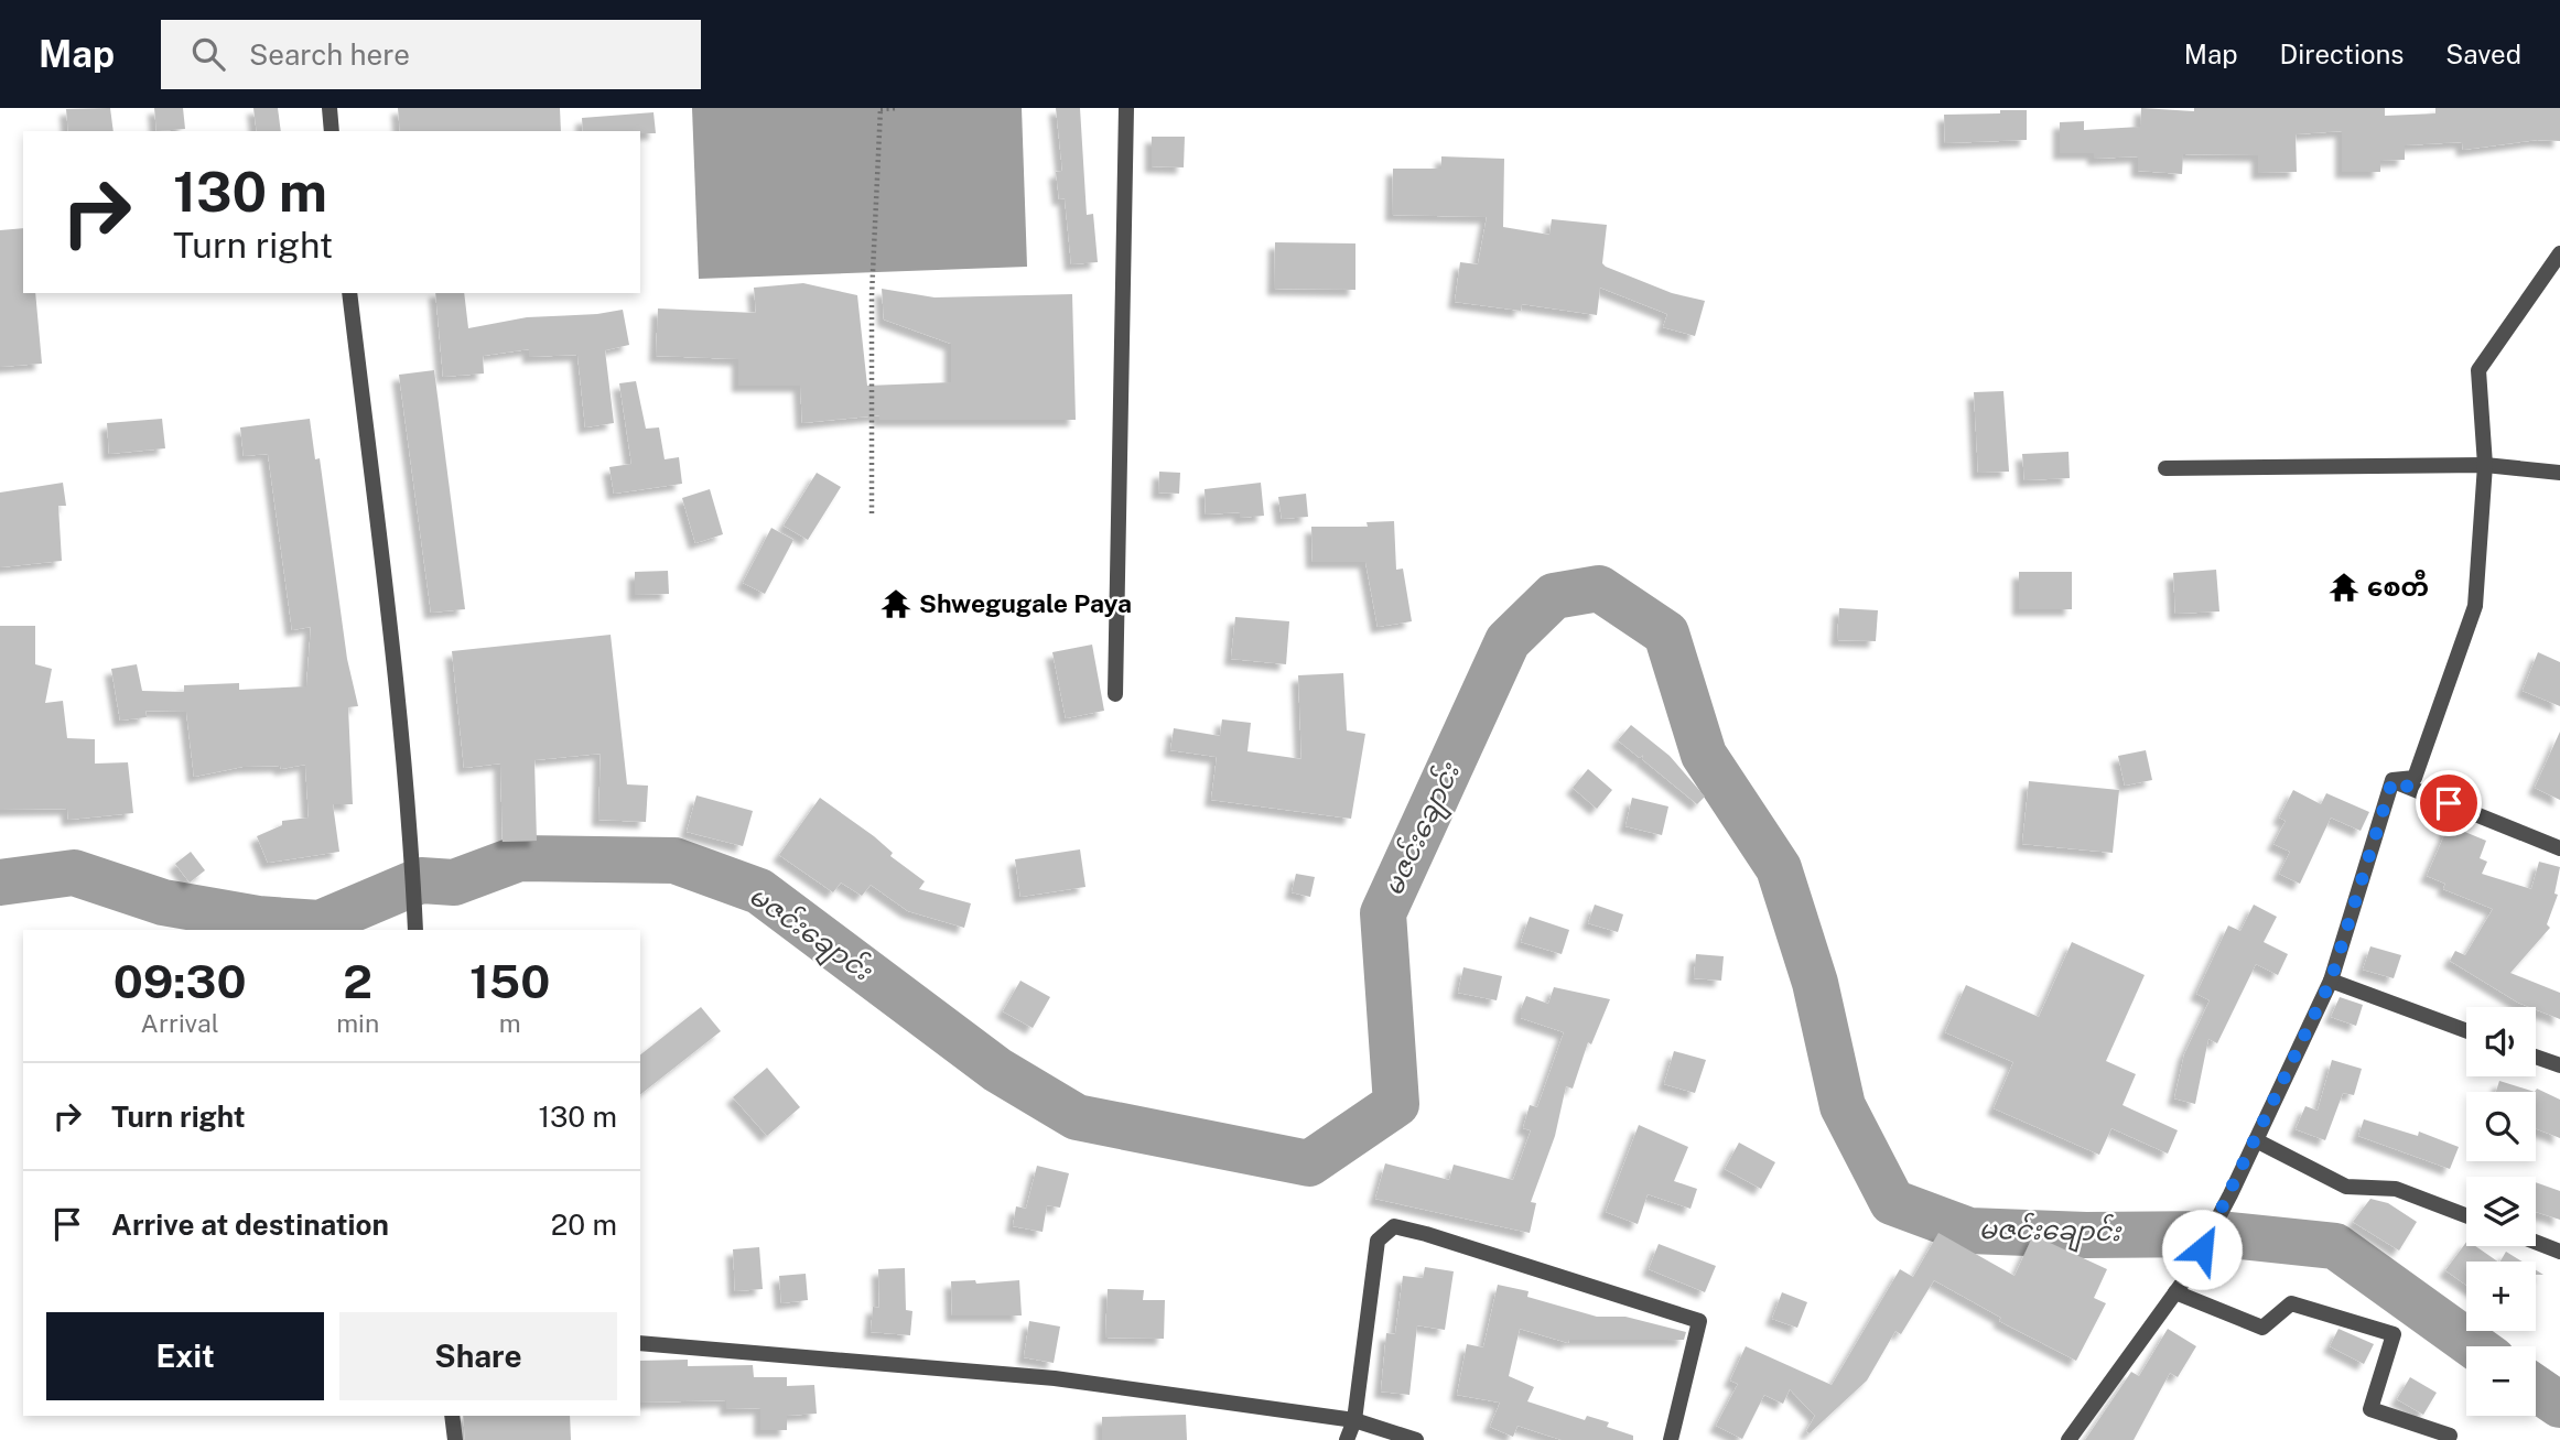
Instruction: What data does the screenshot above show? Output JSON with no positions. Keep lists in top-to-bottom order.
{
  "water": ["မဇင်းချောင်း"],
  "places": {
    "temple": ["စေတီ", "Shwegugale Paya"]
  },
  "page": {
    "header": "Map",
    "search": "Search here",
    "nav": ["Map", "Directions", "Saved"],
    "turn": ["130 m", "Turn right"],
    "eta": [
      "09:30",
      "Arrival",
      "2",
      "min",
      "150",
      "m"
    ],
    "map_buttons": ["+", "−"],
    "list": [
      {
        "name": "Turn right",
        "value": "130 m"
      },
      {
        "name": "Arrive at destination",
        "value": "20 m"
      }
    ],
    "buttons": ["Exit", "Share"]
  }
}
